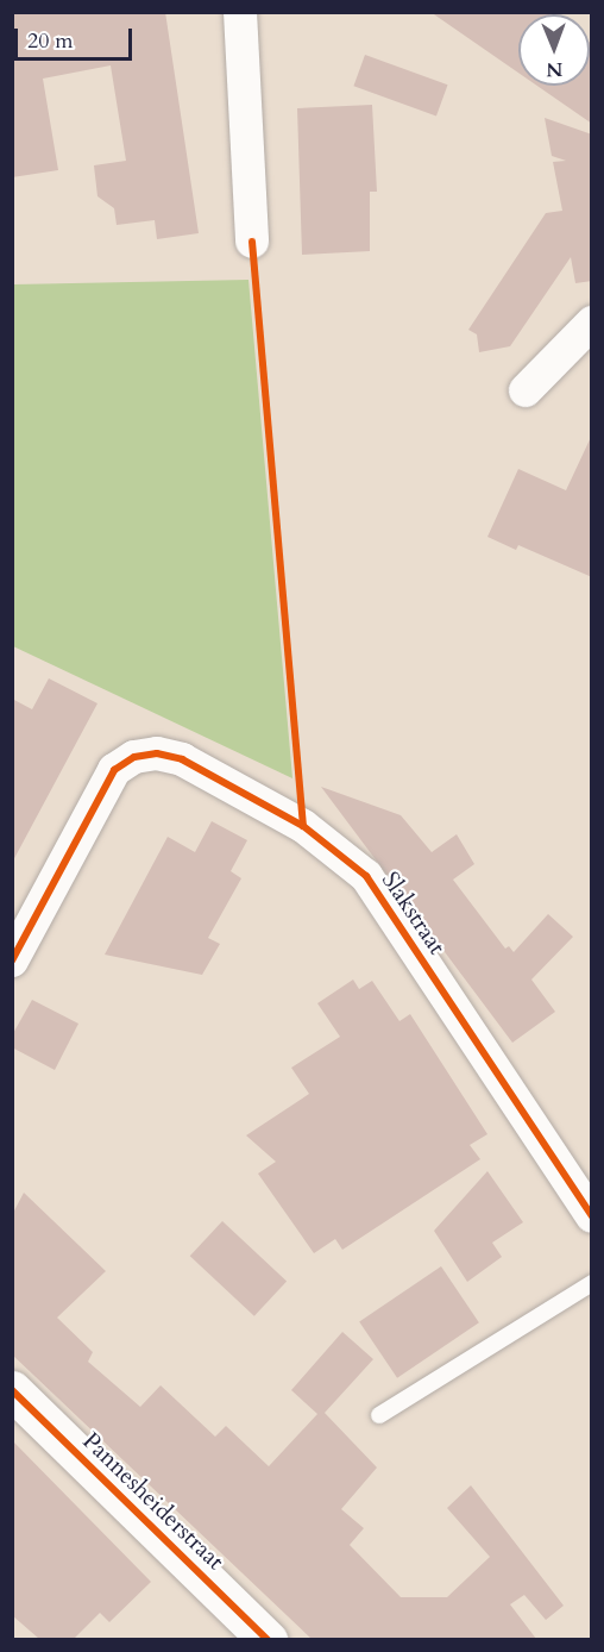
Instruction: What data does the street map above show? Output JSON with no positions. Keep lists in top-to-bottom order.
{
  "streets": {
    "street": ["Slakstraat", "Pannesheiderstraat"]
  },
  "scale_bar": "20 m",
  "north": "bottom"
}
